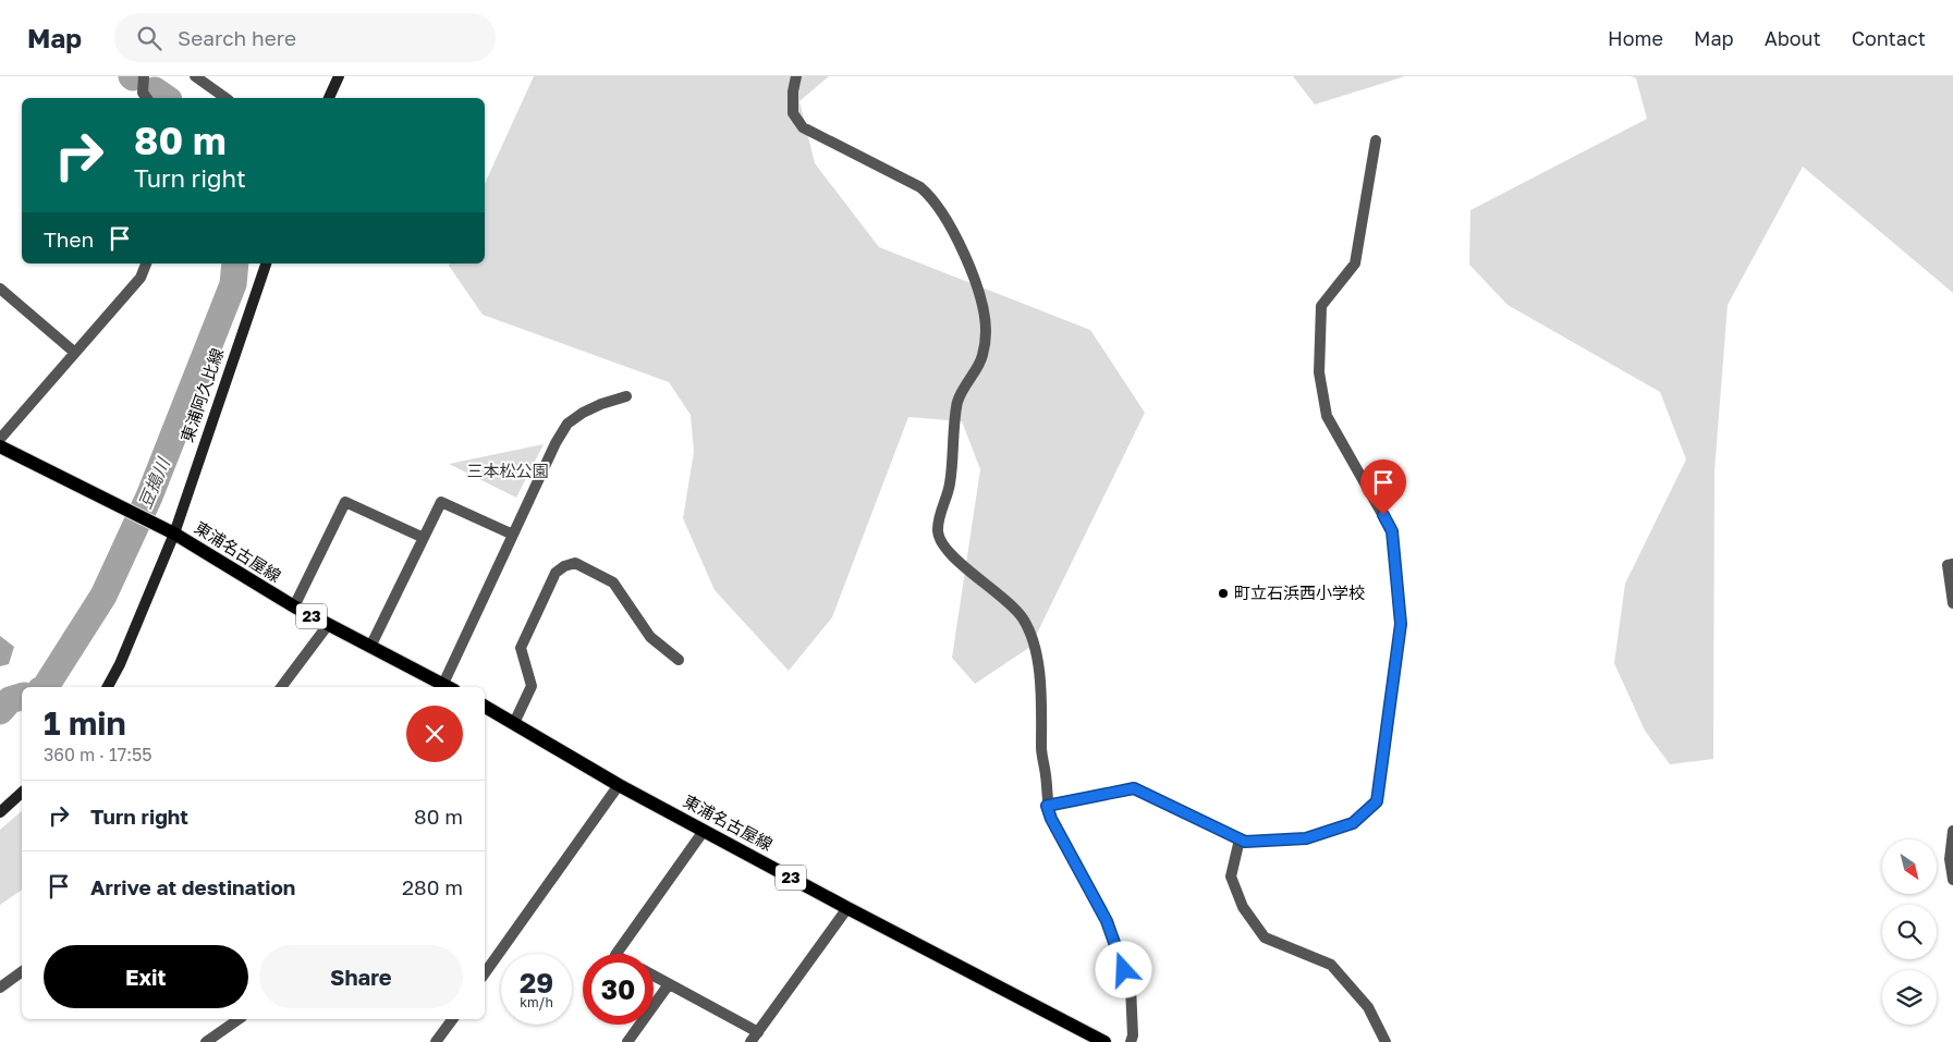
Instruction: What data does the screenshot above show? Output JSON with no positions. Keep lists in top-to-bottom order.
{
  "streets": {
    "main road": ["東浦阿久比線", "東浦名古屋線", "23"]
  },
  "crossings": [
    ["東浦阿久比線", "東浦名古屋線"]
  ],
  "water": ["豆搗川"],
  "parks": ["三本松公園"],
  "places": ["町立石浜西小学校"],
  "north": "bottom right",
  "page": {
    "header": "Map",
    "search": "Search here",
    "nav": [
      "Home",
      "Map",
      "About",
      "Contact"
    ],
    "turn": ["80 m", "Turn right"],
    "then": "Then",
    "heading": ["1 min", "360 m · 17:55"],
    "list": [
      {
        "name": "Turn right",
        "value": "80 m"
      },
      {
        "name": "Arrive at destination",
        "value": "280 m"
      }
    ],
    "buttons": ["Exit", "Share"],
    "speed": "29 km/h",
    "limit": "30"
  }
}
